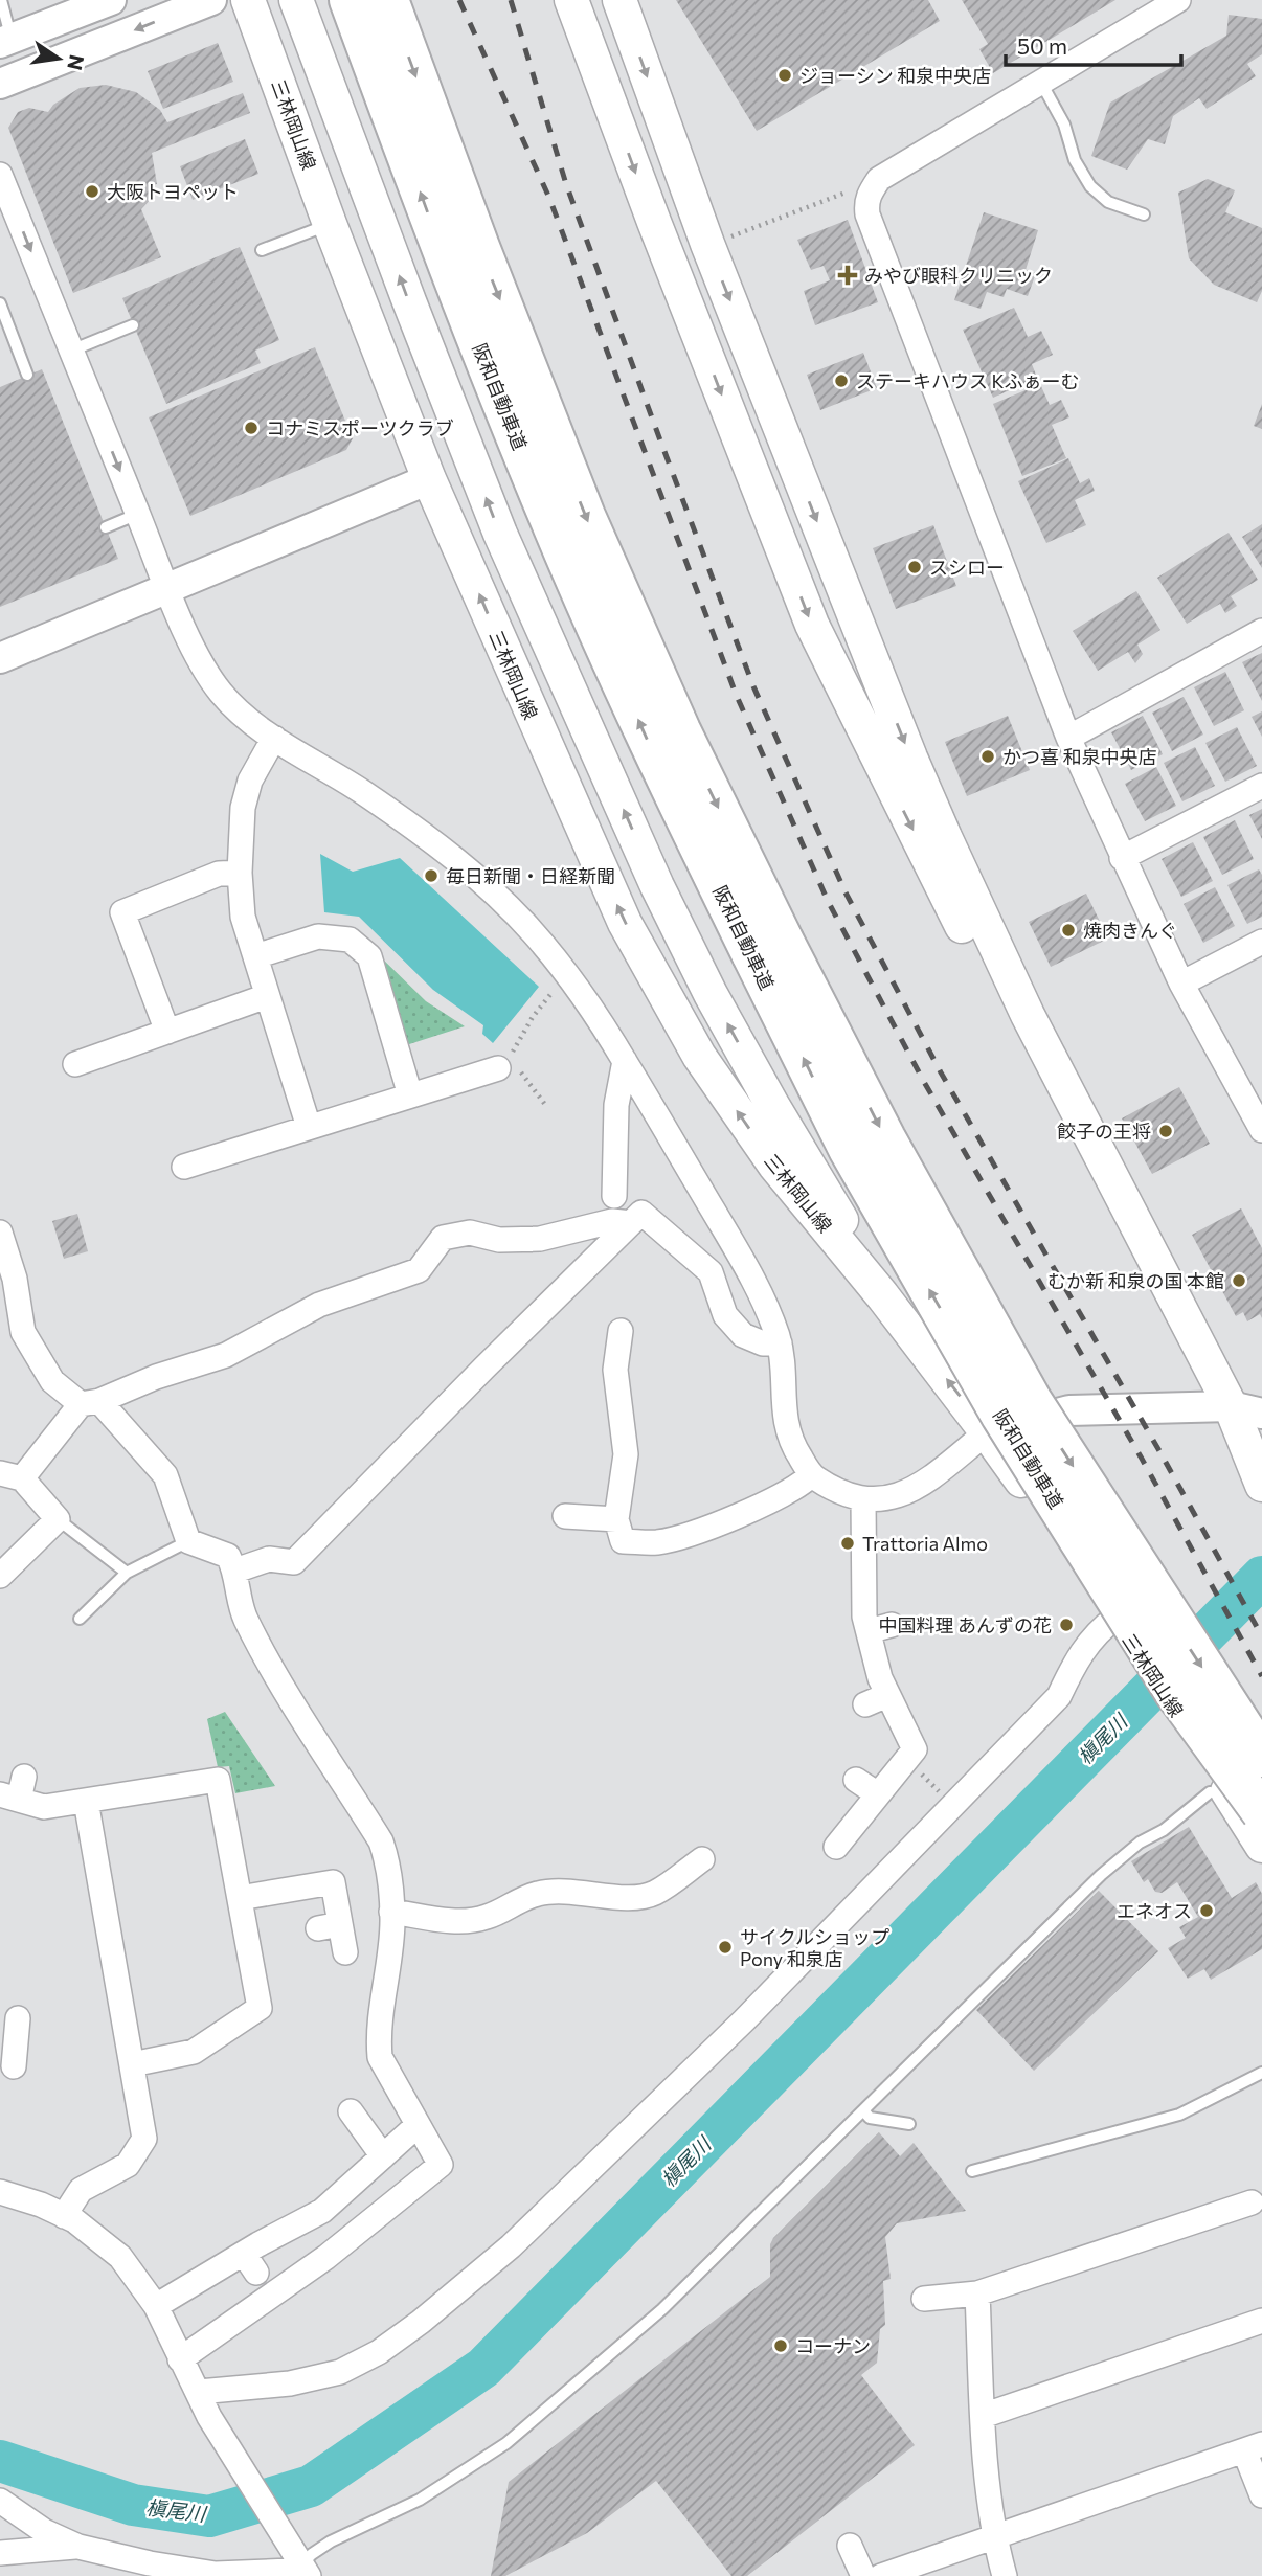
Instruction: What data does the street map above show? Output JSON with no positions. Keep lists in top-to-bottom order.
{
  "streets": {
    "highway": ["阪和自動車道"],
    "main road": ["三林岡山線"]
  },
  "water": ["槇尾川"],
  "places": {
    "other": [
      "ジョーシン 和泉中央店",
      "大阪トヨペット",
      "ステーキハウス Kふぁーむ",
      "コナミスポーツクラブ",
      "スシロー",
      "かつ喜 和泉中央店",
      "毎日新聞・日経新聞",
      "焼肉きんぐ",
      "餃子の王将",
      "むか新 和泉の国 本館",
      "Trattoria Almo",
      "中国料理 あんずの花",
      "エネオス",
      "サイクルショップ Pony 和泉店",
      "コーナン"
    ],
    "health": ["みやび眼科クリニック"]
  },
  "scale_bar": "50 m",
  "north": "right"
}
